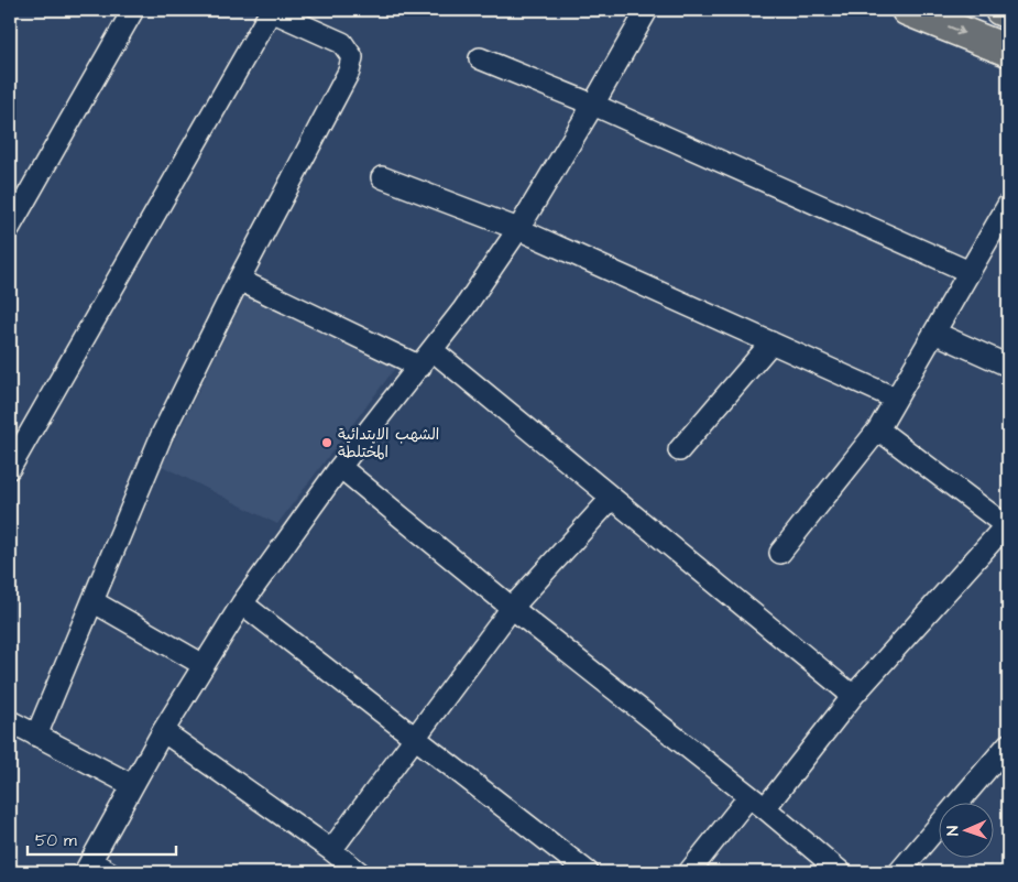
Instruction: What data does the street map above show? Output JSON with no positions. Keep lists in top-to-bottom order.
{
  "places": ["الشهب الابتدائية المختلطة"],
  "scale_bar": "50 m",
  "north": "left"
}
